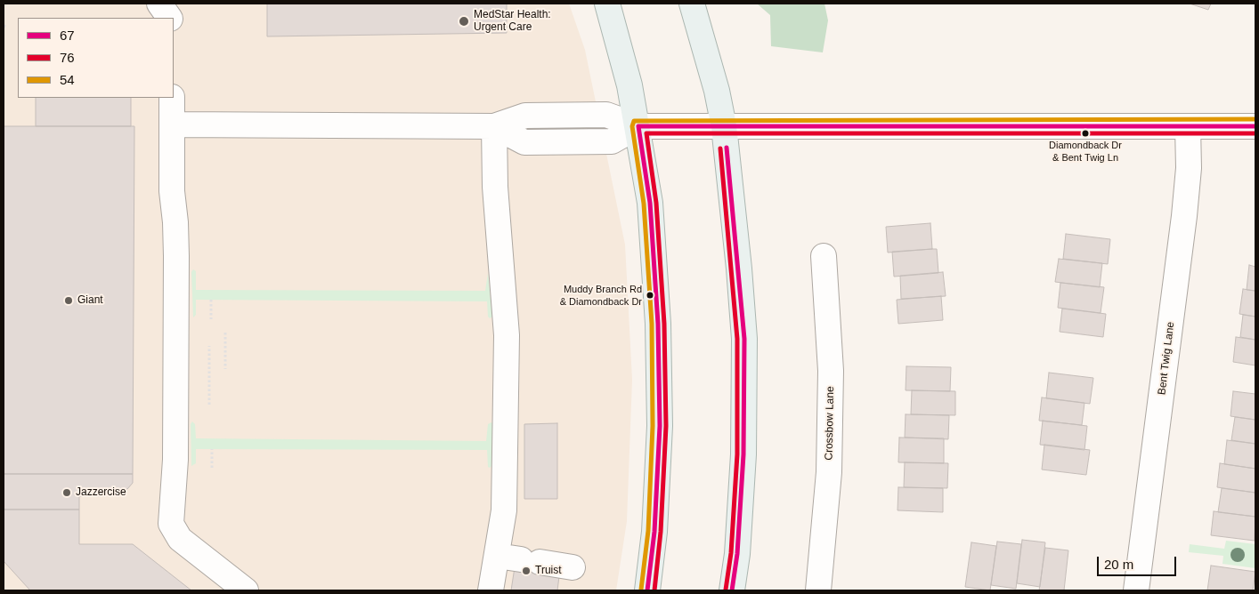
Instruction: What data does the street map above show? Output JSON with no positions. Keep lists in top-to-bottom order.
{
  "streets": {
    "street": ["Bent Twig Lane", "Crossbow Lane"]
  },
  "places": [
    "MedStar Health: Urgent Care",
    "Diamondback Dr & Bent Twig Ln",
    "Muddy Branch Rd & Diamondback Dr",
    "Giant",
    "Jazzercise",
    "Truist"
  ],
  "lines": ["transit line 54", "transit line 67", "transit line 76"],
  "legend": ["67", "76", "54"],
  "scale_bar": "20 m"
}
